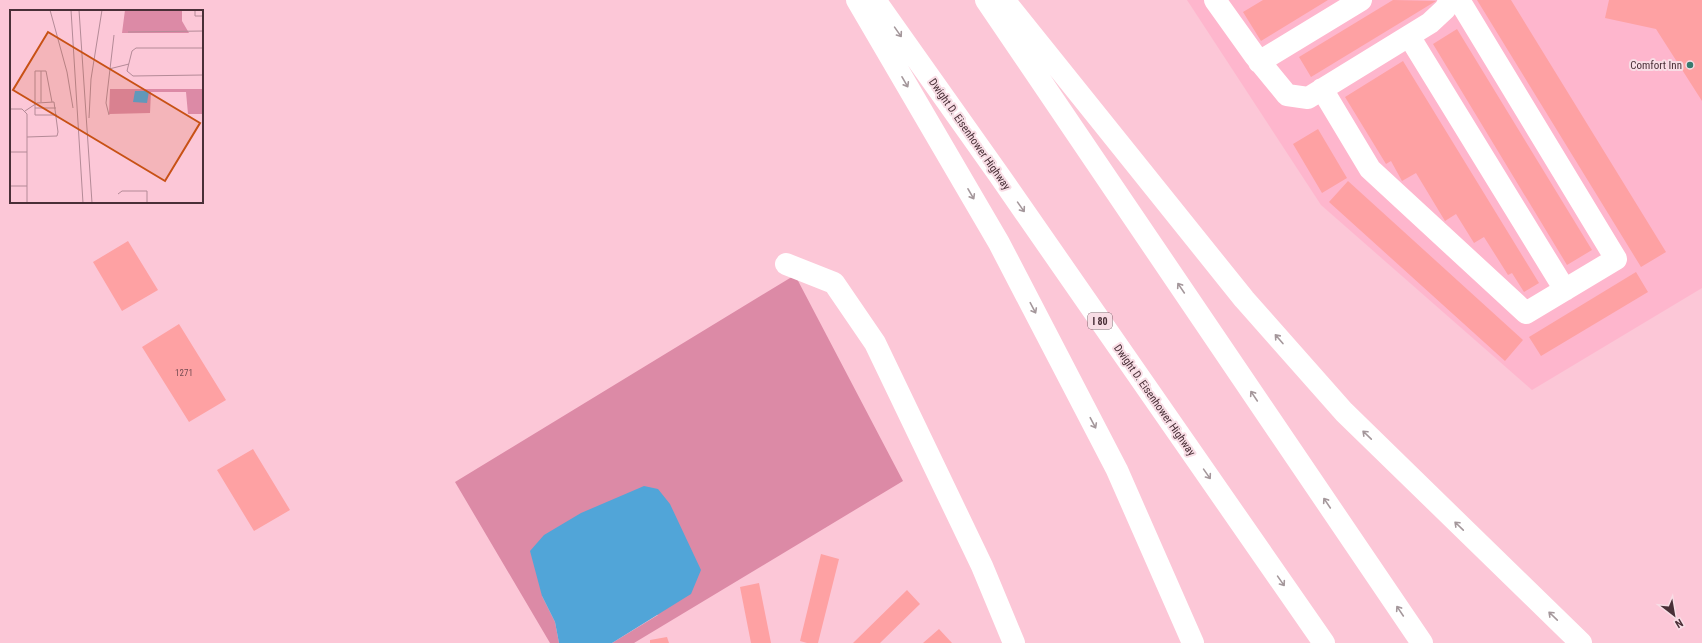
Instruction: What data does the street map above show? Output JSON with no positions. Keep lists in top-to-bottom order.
{
  "streets": {
    "main road": ["Dwight D. Eisenhower Highway", "I 80"]
  },
  "places": ["Comfort Inn"],
  "house_numbers": ["1271"],
  "north": "bottom right"
}
